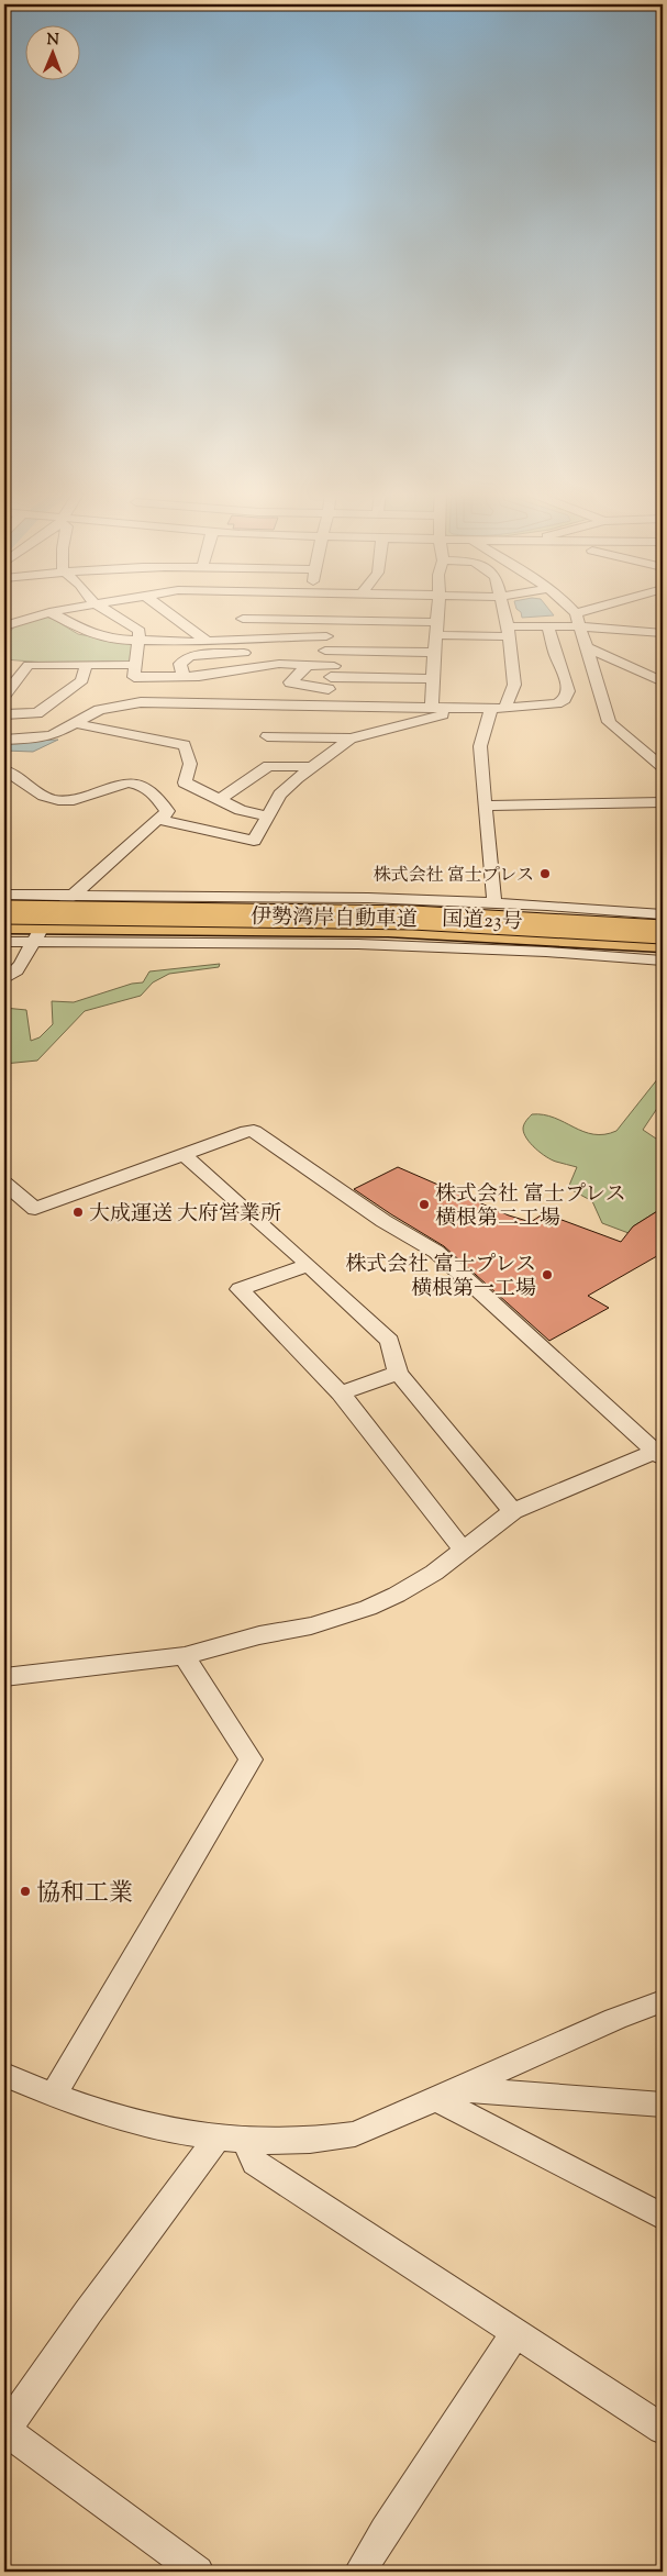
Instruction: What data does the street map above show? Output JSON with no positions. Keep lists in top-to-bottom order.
{
  "streets": {
    "highway": ["伊勢湾岸自動車道", "国道23号"]
  },
  "places": [
    "株式会社 富士プレス",
    "株式会社 富士プレス 横根第二工場",
    "大成運送 大府営業所",
    "株式会社 富士プレス 横根第一工場",
    "協和工業"
  ],
  "north": "top"
}
